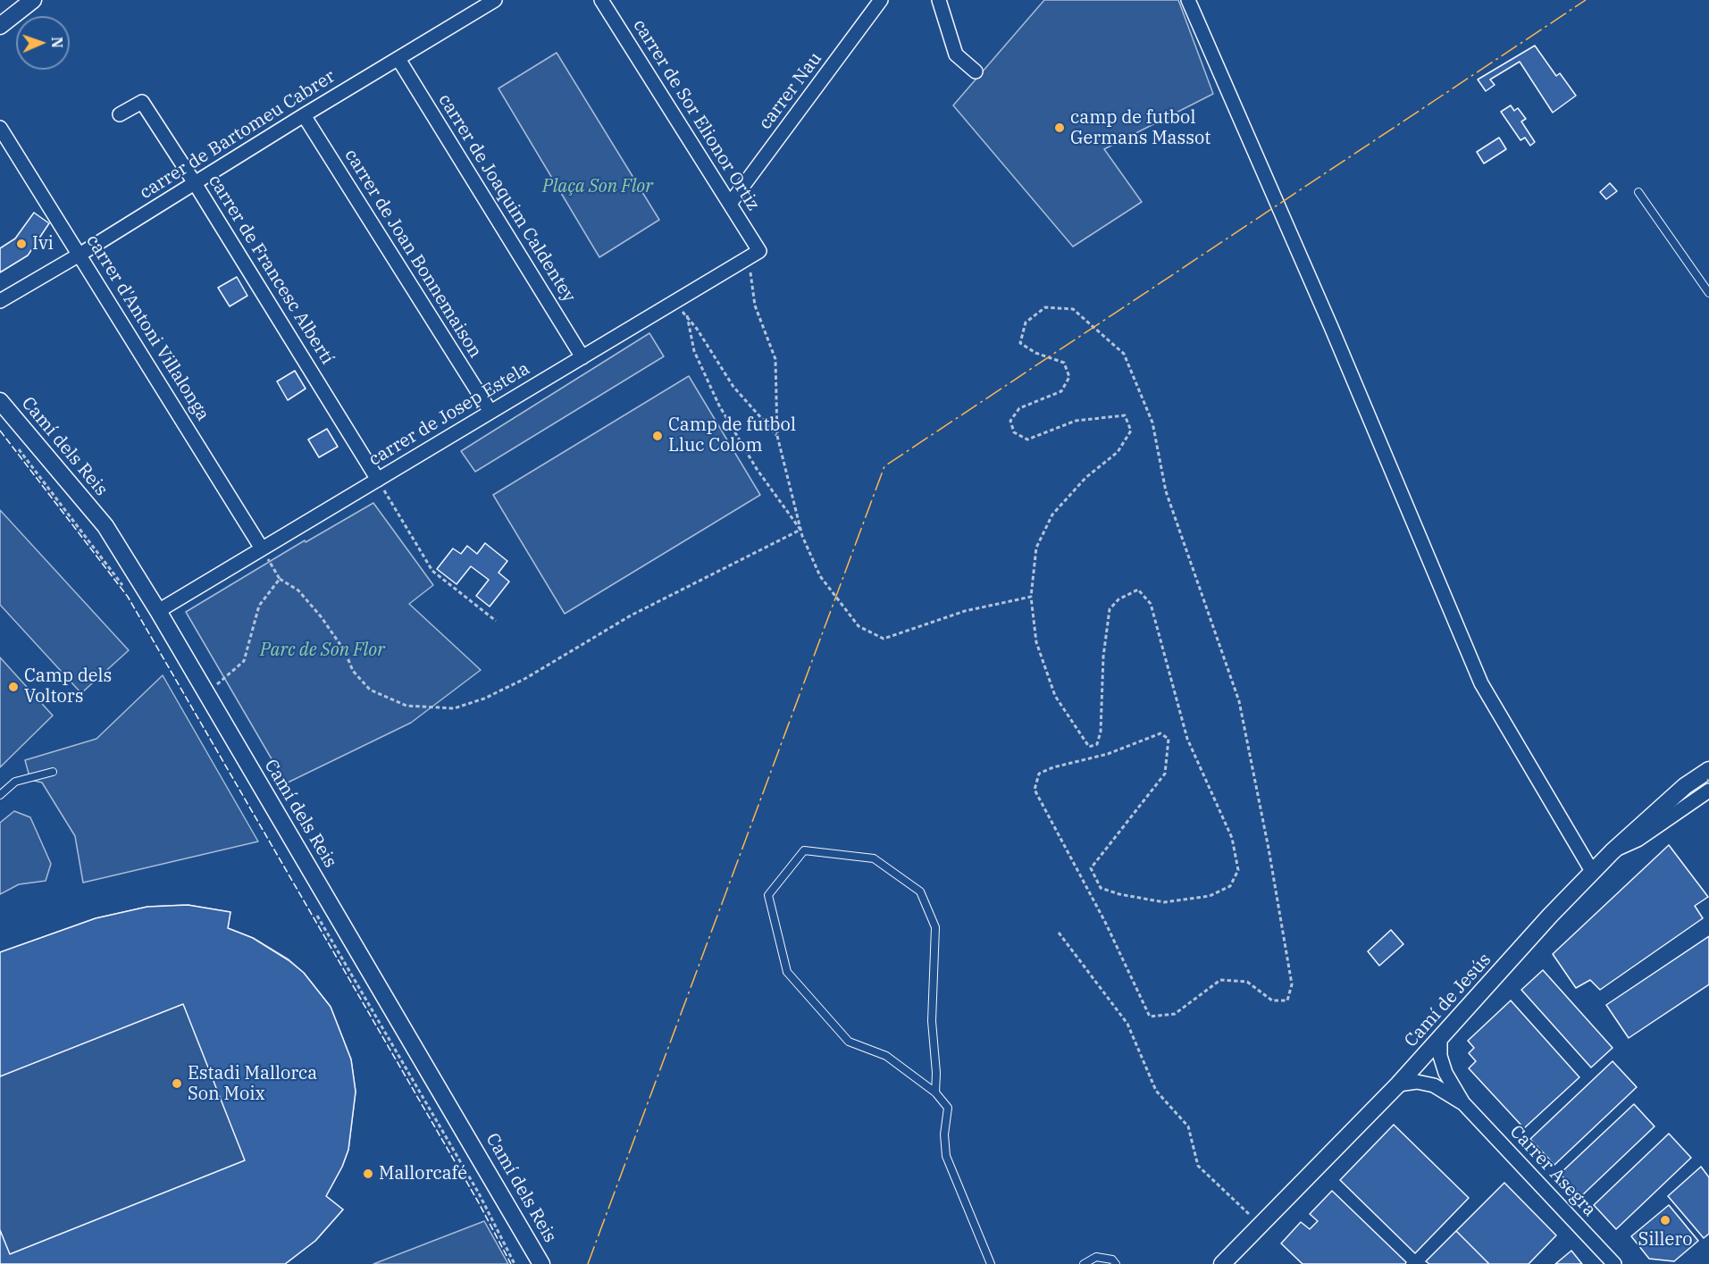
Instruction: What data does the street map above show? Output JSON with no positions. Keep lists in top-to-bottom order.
{
  "streets": {
    "street": [
      "carrer Nau",
      "carrer de Sor Elionor Ortiz",
      "carrer de Bartomeu Cabrer",
      "carrer de Joaquim Caldentey",
      "carrer de Joan Bonnemaison",
      "carrer de Francesc Albertí",
      "carrer d'Antoni Villalonga",
      "carrer de Josep Estela",
      "Camí dels Reis",
      "Camí de Jesús",
      "Carrer Asegra"
    ]
  },
  "crossings": [
    ["carrer Nau", "carrer de Sor Elionor Ortiz"],
    ["carrer de Sor Elionor Ortiz", "carrer de Josep Estela"],
    ["carrer de Bartomeu Cabrer", "carrer de Joaquim Caldentey"],
    ["carrer de Bartomeu Cabrer", "carrer de Joan Bonnemaison"],
    ["carrer de Bartomeu Cabrer", "carrer de Francesc Albertí"],
    ["carrer de Bartomeu Cabrer", "carrer d'Antoni Villalonga"],
    ["carrer de Joaquim Caldentey", "carrer de Josep Estela"],
    ["carrer de Joan Bonnemaison", "carrer de Josep Estela"],
    ["carrer de Francesc Albertí", "carrer de Josep Estela"],
    ["carrer d'Antoni Villalonga", "carrer de Josep Estela"],
    ["carrer de Josep Estela", "Camí dels Reis"]
  ],
  "parks": ["Plaça Son Flor", "Parc de Son Flor"],
  "places": [
    "camp de futbol Germans Massot",
    "Ivi",
    "Camp de futbol Lluc Colom",
    "Camp dels Voltors",
    "Estadi Mallorca Son Moix",
    "Mallorcafé",
    "Sillero"
  ],
  "north": "right"
}
